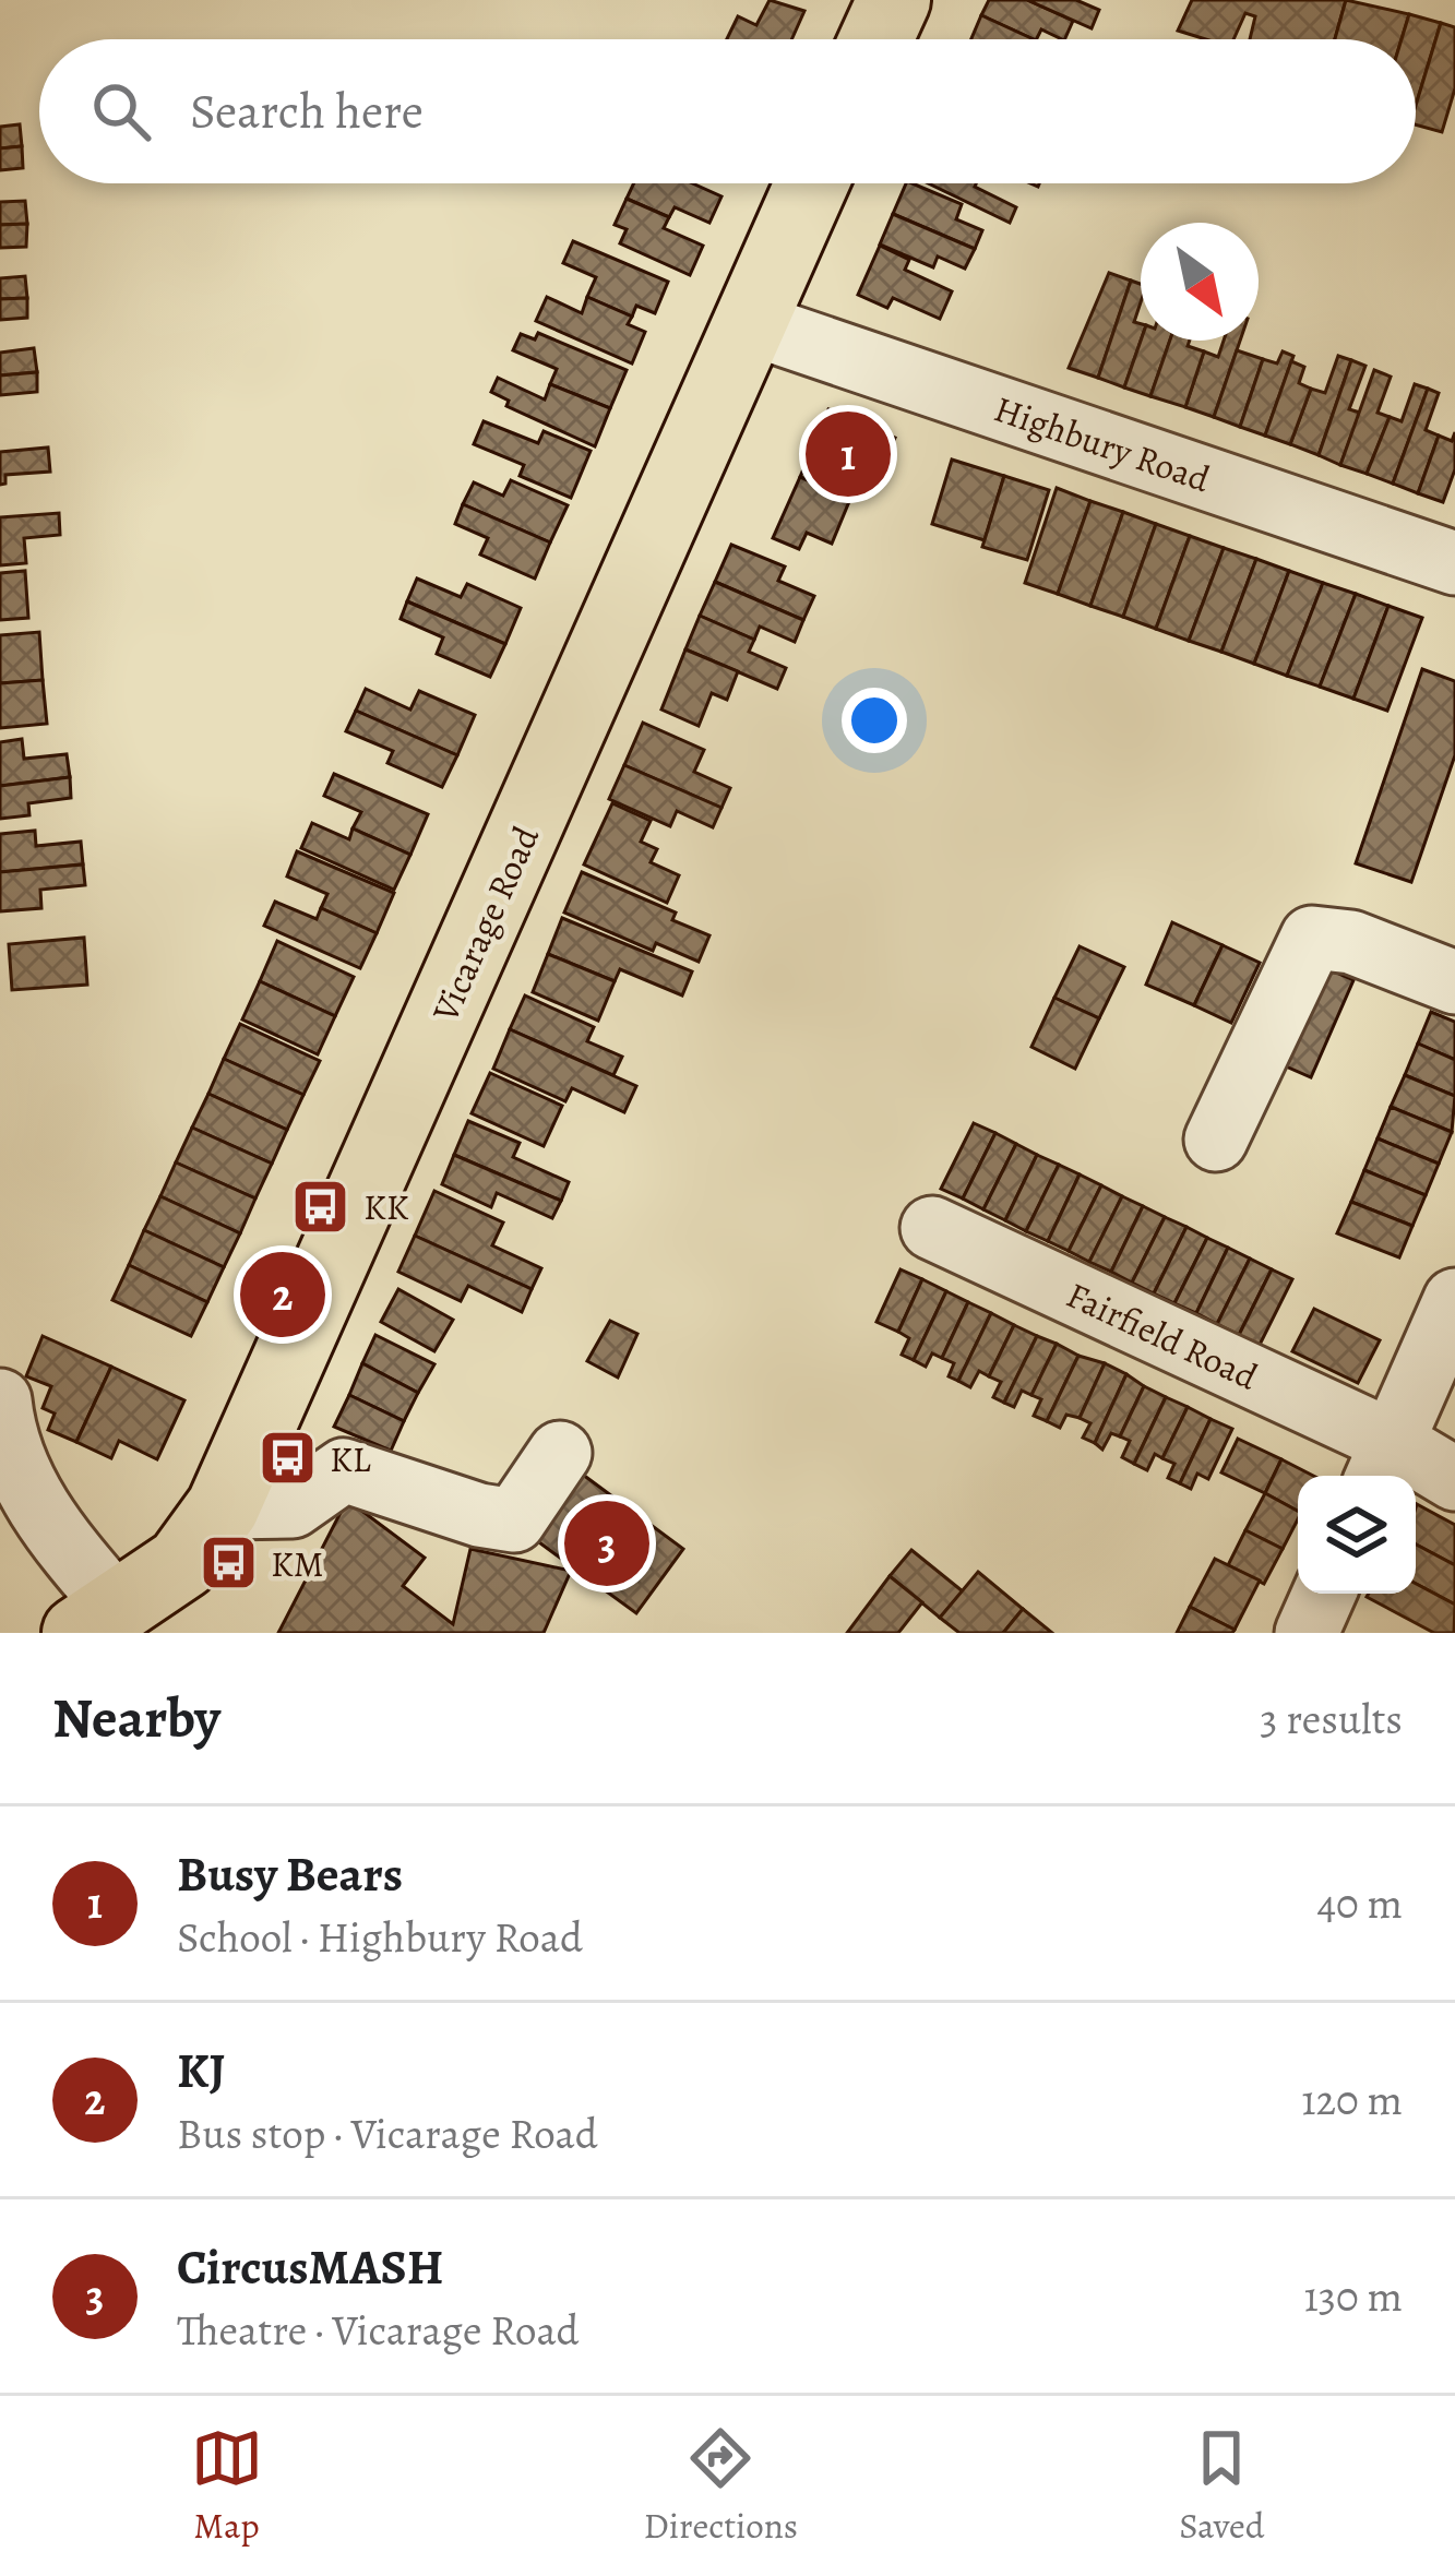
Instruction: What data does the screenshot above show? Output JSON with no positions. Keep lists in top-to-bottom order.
{
  "streets": {
    "main road": ["Vicarage Road"],
    "street": ["Highbury Road", "Fairfield Road"]
  },
  "crossings": [
    ["Highbury Road", "Vicarage Road"]
  ],
  "places": {
    "bus stop": ["KK", "KL", "KM"]
  },
  "north": "bottom right",
  "page": {
    "search": "Search here",
    "pins": ["1", "2", "3"],
    "heading": ["Nearby", "3 results"],
    "list": [
      {
        "mark": "1",
        "name": "Busy Bears",
        "note": "School · Highbury Road",
        "value": "40 m"
      },
      {
        "mark": "2",
        "name": "KJ",
        "note": "Bus stop · Vicarage Road",
        "value": "120 m"
      },
      {
        "mark": "3",
        "name": "CircusMASH",
        "note": "Theatre · Vicarage Road",
        "value": "130 m"
      }
    ],
    "nav": ["Map", "Directions", "Saved"]
  }
}
